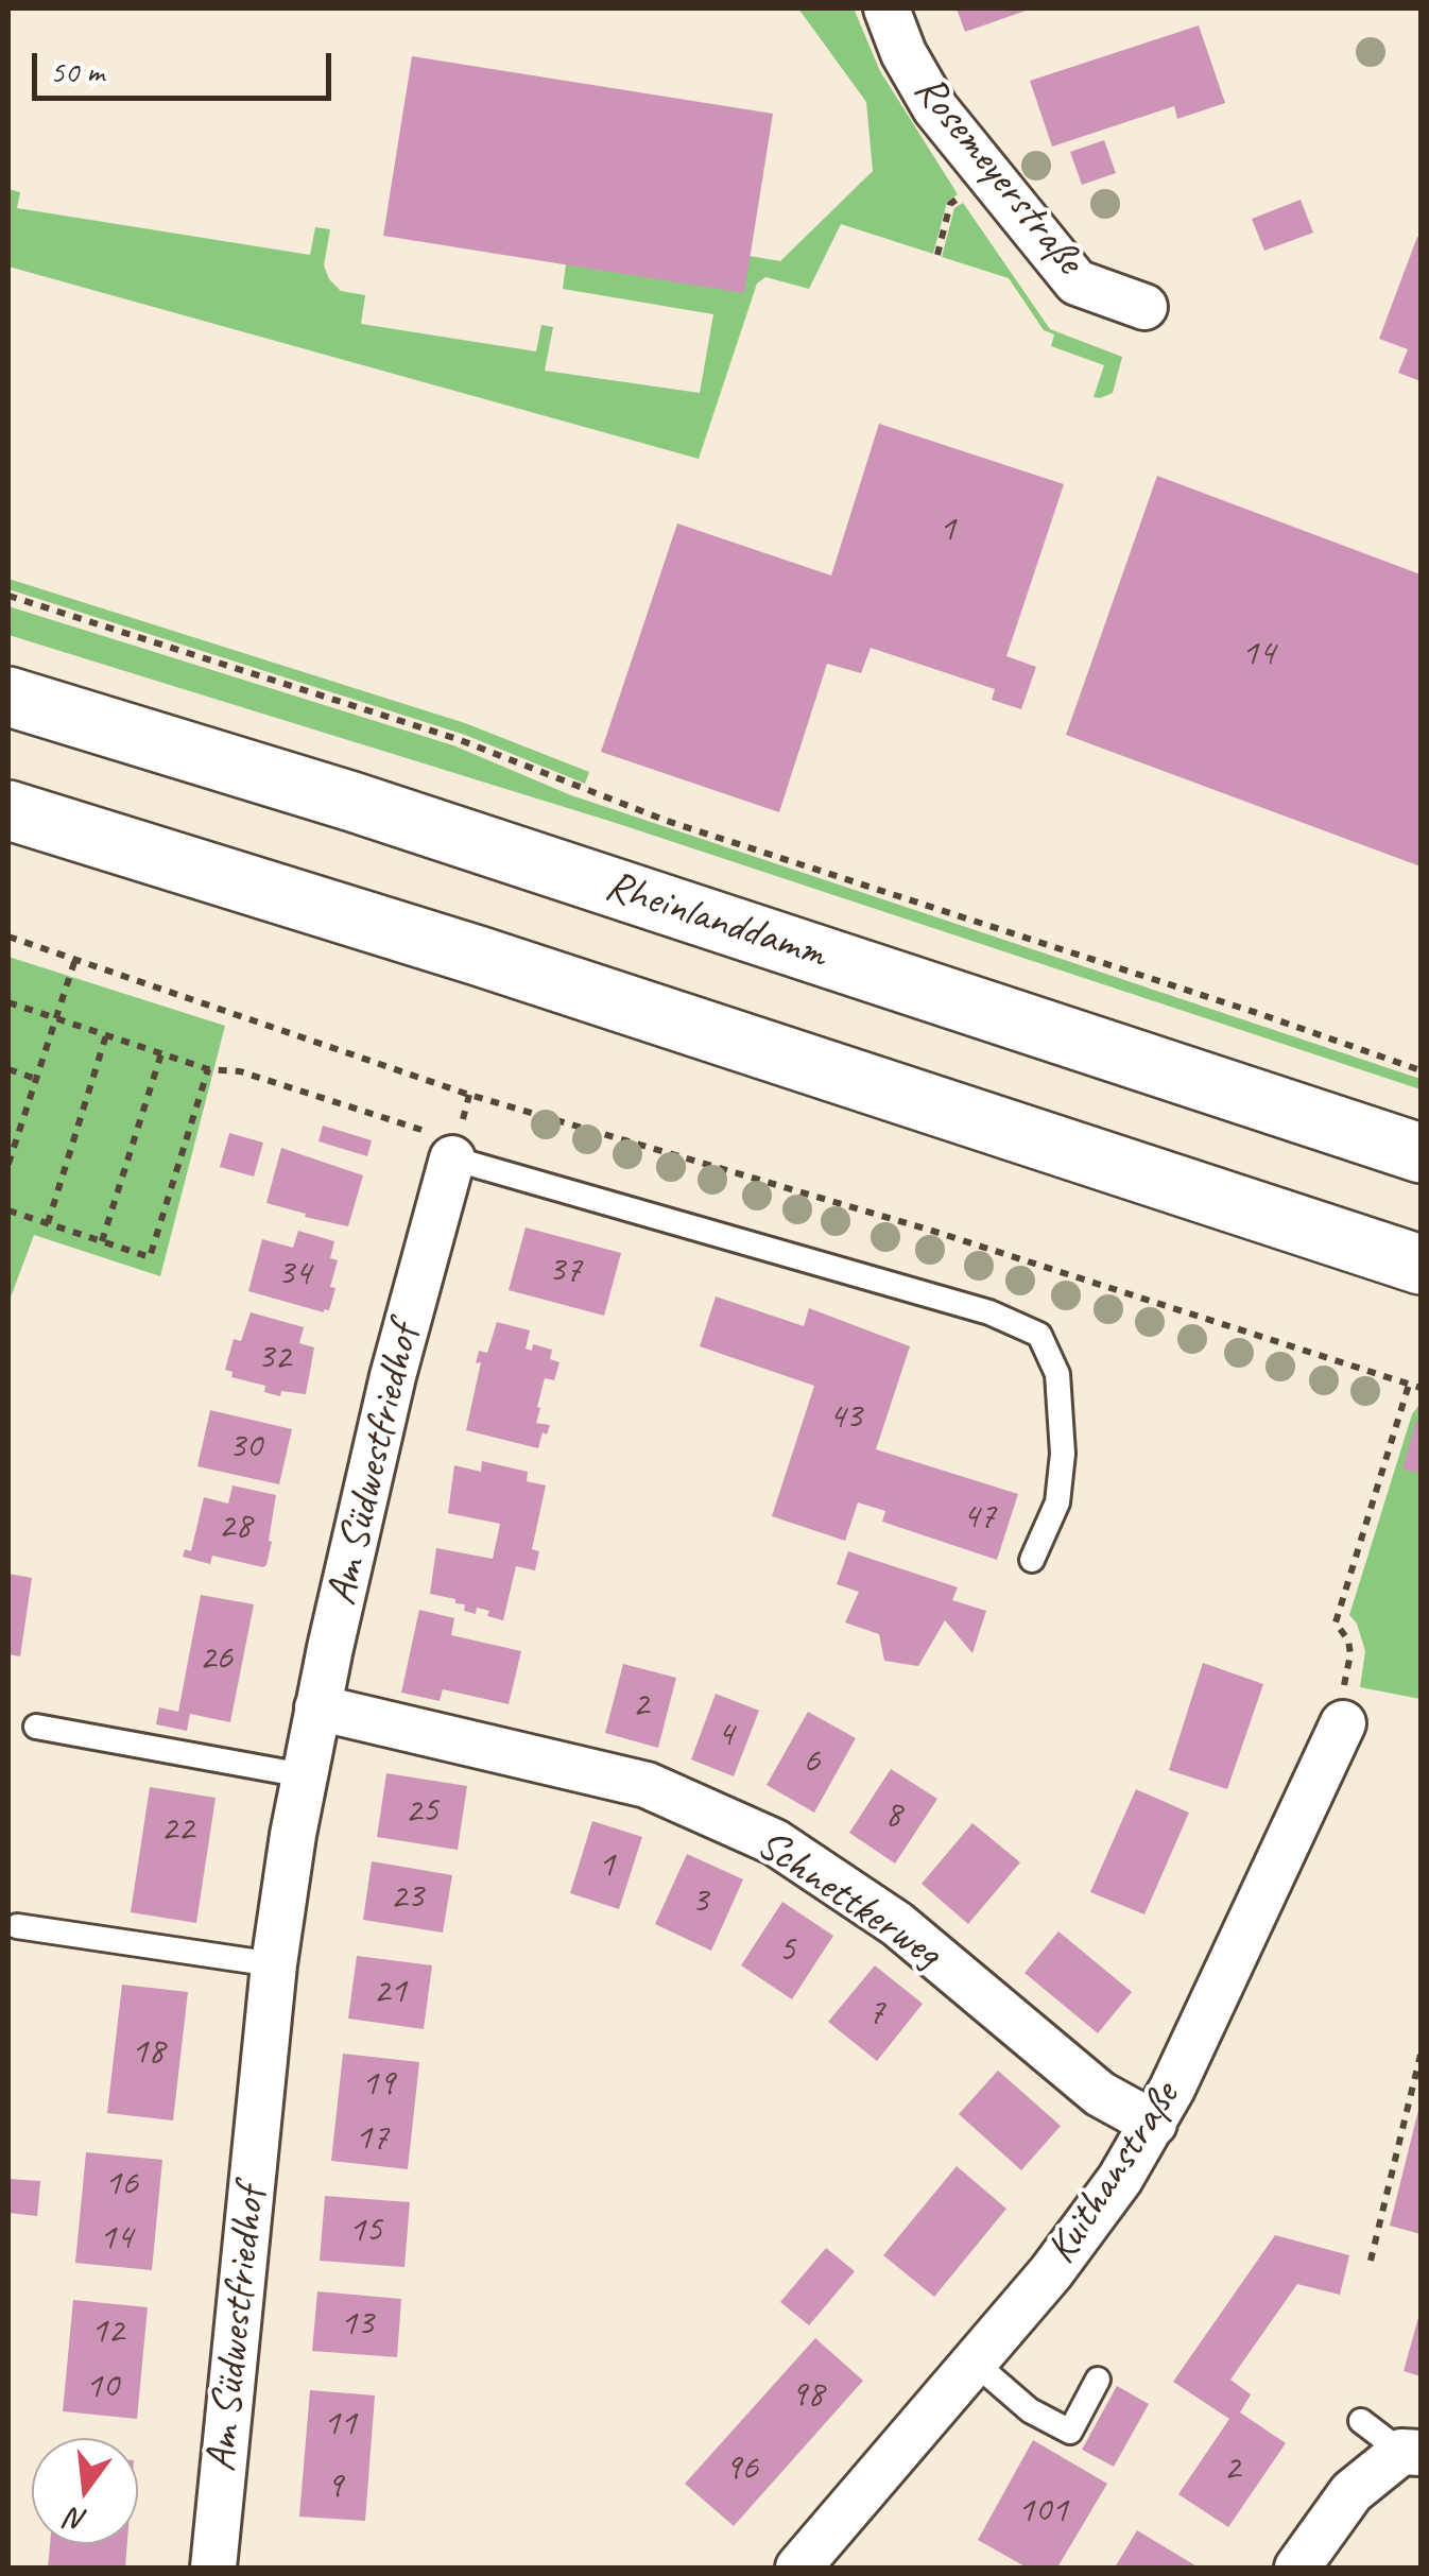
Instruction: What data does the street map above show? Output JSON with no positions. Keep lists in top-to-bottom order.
{
  "streets": {
    "highway": ["Rheinlanddamm"],
    "street": [
      "Rosemeyerstraße",
      "Am Südwestfriedhof",
      "Schnettkerweg",
      "Kuithanstraße"
    ]
  },
  "crossings": [
    ["Am Südwestfriedhof", "Schnettkerweg"],
    ["Schnettkerweg", "Kuithanstraße"]
  ],
  "house_numbers": [
    "1",
    "14",
    "37",
    "34",
    "32",
    "43",
    "30",
    "47",
    "28",
    "26",
    "2",
    "4",
    "6",
    "25",
    "8",
    "22",
    "1",
    "23",
    "3",
    "5",
    "21",
    "7",
    "18",
    "19",
    "17",
    "16",
    "15",
    "14",
    "13",
    "12",
    "10",
    "98",
    "11",
    "96",
    "2",
    "9",
    "101"
  ],
  "scale_bar": "50 m",
  "north": "bottom"
}
